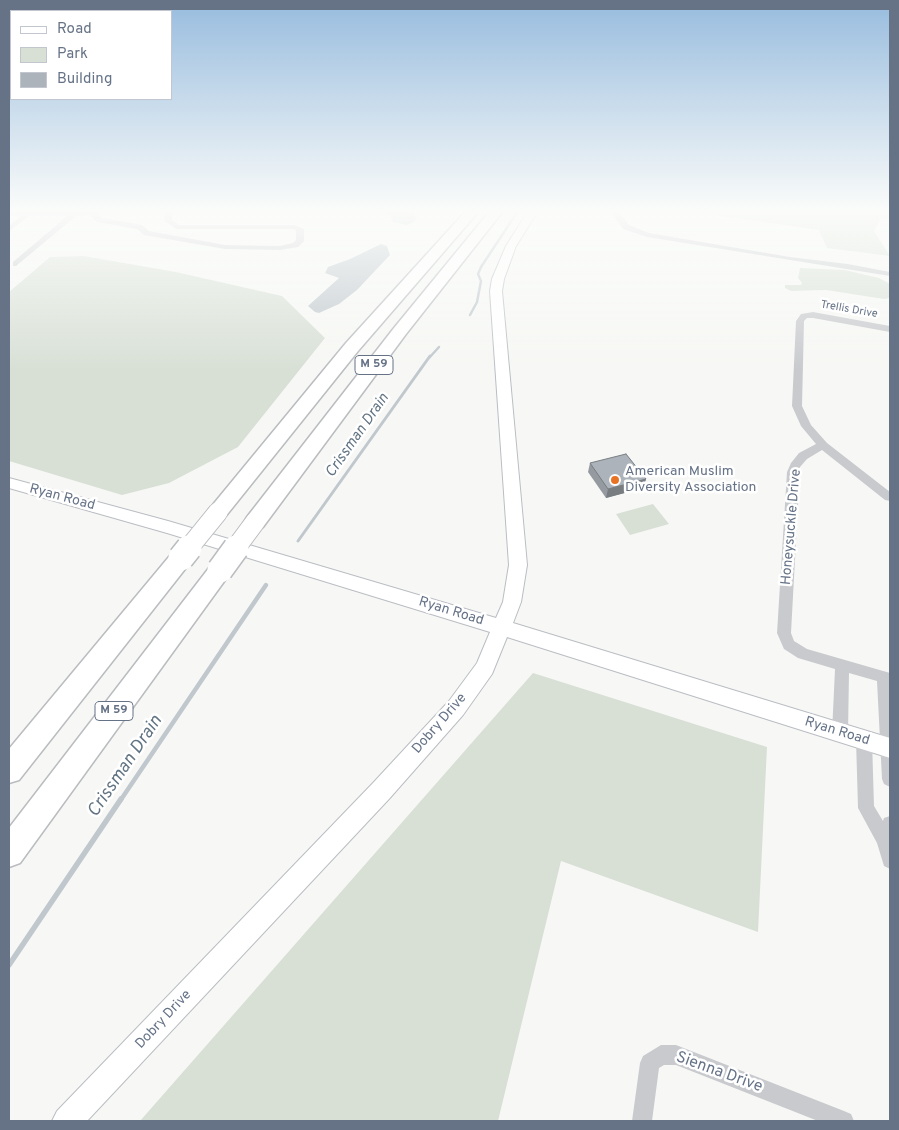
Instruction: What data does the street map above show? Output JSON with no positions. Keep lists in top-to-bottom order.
{
  "streets": {
    "highway": ["M 59"],
    "street": [
      "Trellis Drive",
      "Ryan Road",
      "Honeysuckle Drive",
      "Dobry Drive",
      "Sienna Drive"
    ]
  },
  "crossings": [
    ["Trellis Drive", "Honeysuckle Drive"],
    ["Ryan Road", "Dobry Drive"]
  ],
  "water": ["Crissman Drain"],
  "places": ["American Muslim Diversity Association"],
  "legend": ["Road", "Park", "Building"]
}
